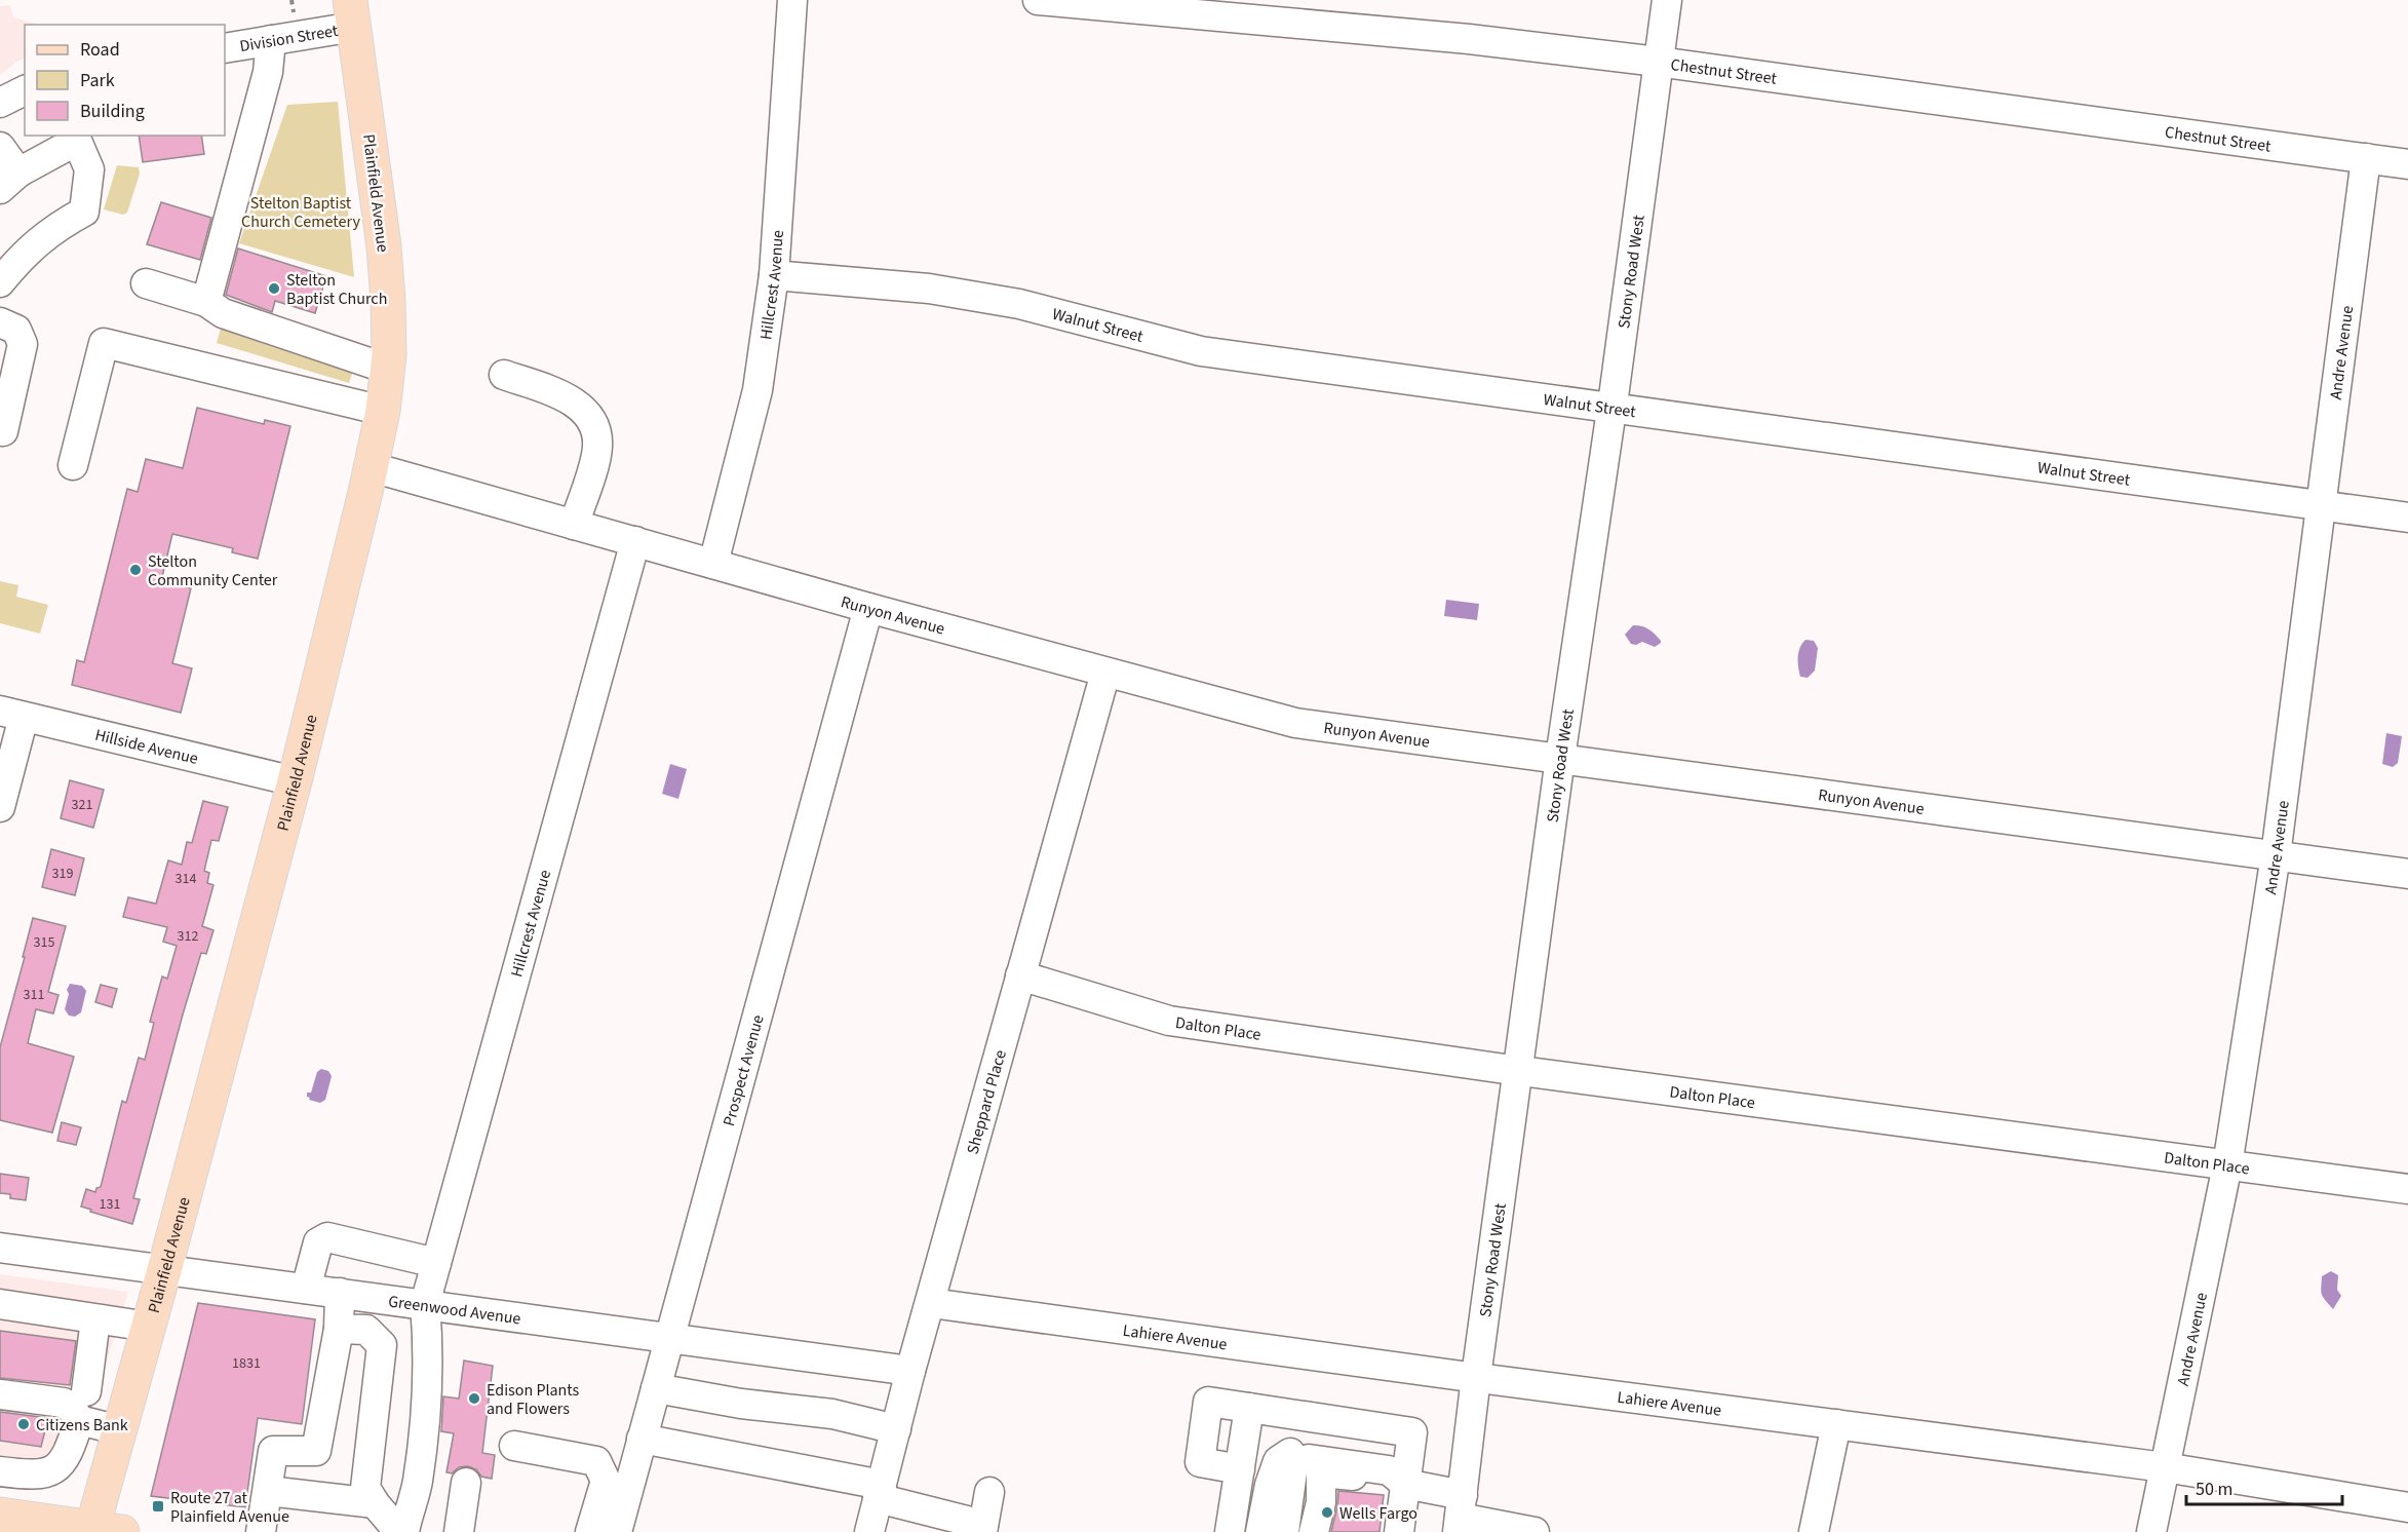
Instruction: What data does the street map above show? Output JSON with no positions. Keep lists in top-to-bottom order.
{
  "streets": {
    "main road": ["Plainfield Avenue"],
    "street": [
      "Division Street",
      "Chestnut Street",
      "Stony Road West",
      "Hillcrest Avenue",
      "Walnut Street",
      "Andre Avenue",
      "Runyon Avenue",
      "Hillside Avenue",
      "Dalton Place",
      "Prospect Avenue",
      "Sheppard Place",
      "Greenwood Avenue",
      "Lahiere Avenue"
    ]
  },
  "crossings": [
    ["Division Street", "Plainfield Avenue"],
    ["Chestnut Street", "Stony Road West"],
    ["Chestnut Street", "Andre Avenue"],
    ["Plainfield Avenue", "Runyon Avenue"],
    ["Plainfield Avenue", "Hillside Avenue"],
    ["Plainfield Avenue", "Greenwood Avenue"],
    ["Stony Road West", "Walnut Street"],
    ["Stony Road West", "Runyon Avenue"],
    ["Stony Road West", "Dalton Place"],
    ["Stony Road West", "Lahiere Avenue"],
    ["Hillcrest Avenue", "Walnut Street"],
    ["Hillcrest Avenue", "Runyon Avenue"],
    ["Hillcrest Avenue", "Greenwood Avenue"],
    ["Walnut Street", "Andre Avenue"],
    ["Andre Avenue", "Runyon Avenue"],
    ["Andre Avenue", "Dalton Place"],
    ["Andre Avenue", "Lahiere Avenue"],
    ["Runyon Avenue", "Prospect Avenue"],
    ["Runyon Avenue", "Sheppard Place"],
    ["Dalton Place", "Sheppard Place"],
    ["Prospect Avenue", "Greenwood Avenue"],
    ["Sheppard Place", "Greenwood Avenue"],
    ["Sheppard Place", "Lahiere Avenue"]
  ],
  "parks": ["Stelton Baptist Church Cemetery"],
  "places": {
    "other": [
      "Stelton Baptist Church",
      "Stelton Community Center",
      "Edison Plants and Flowers",
      "Citizens Bank",
      "Wells Fargo"
    ],
    "transit": ["Route 27 at Plainfield Avenue"]
  },
  "house_numbers": [
    "321",
    "319",
    "314",
    "312",
    "315",
    "311",
    "131",
    "1831"
  ],
  "legend": ["Road", "Park", "Building"],
  "scale_bar": "50 m"
}
